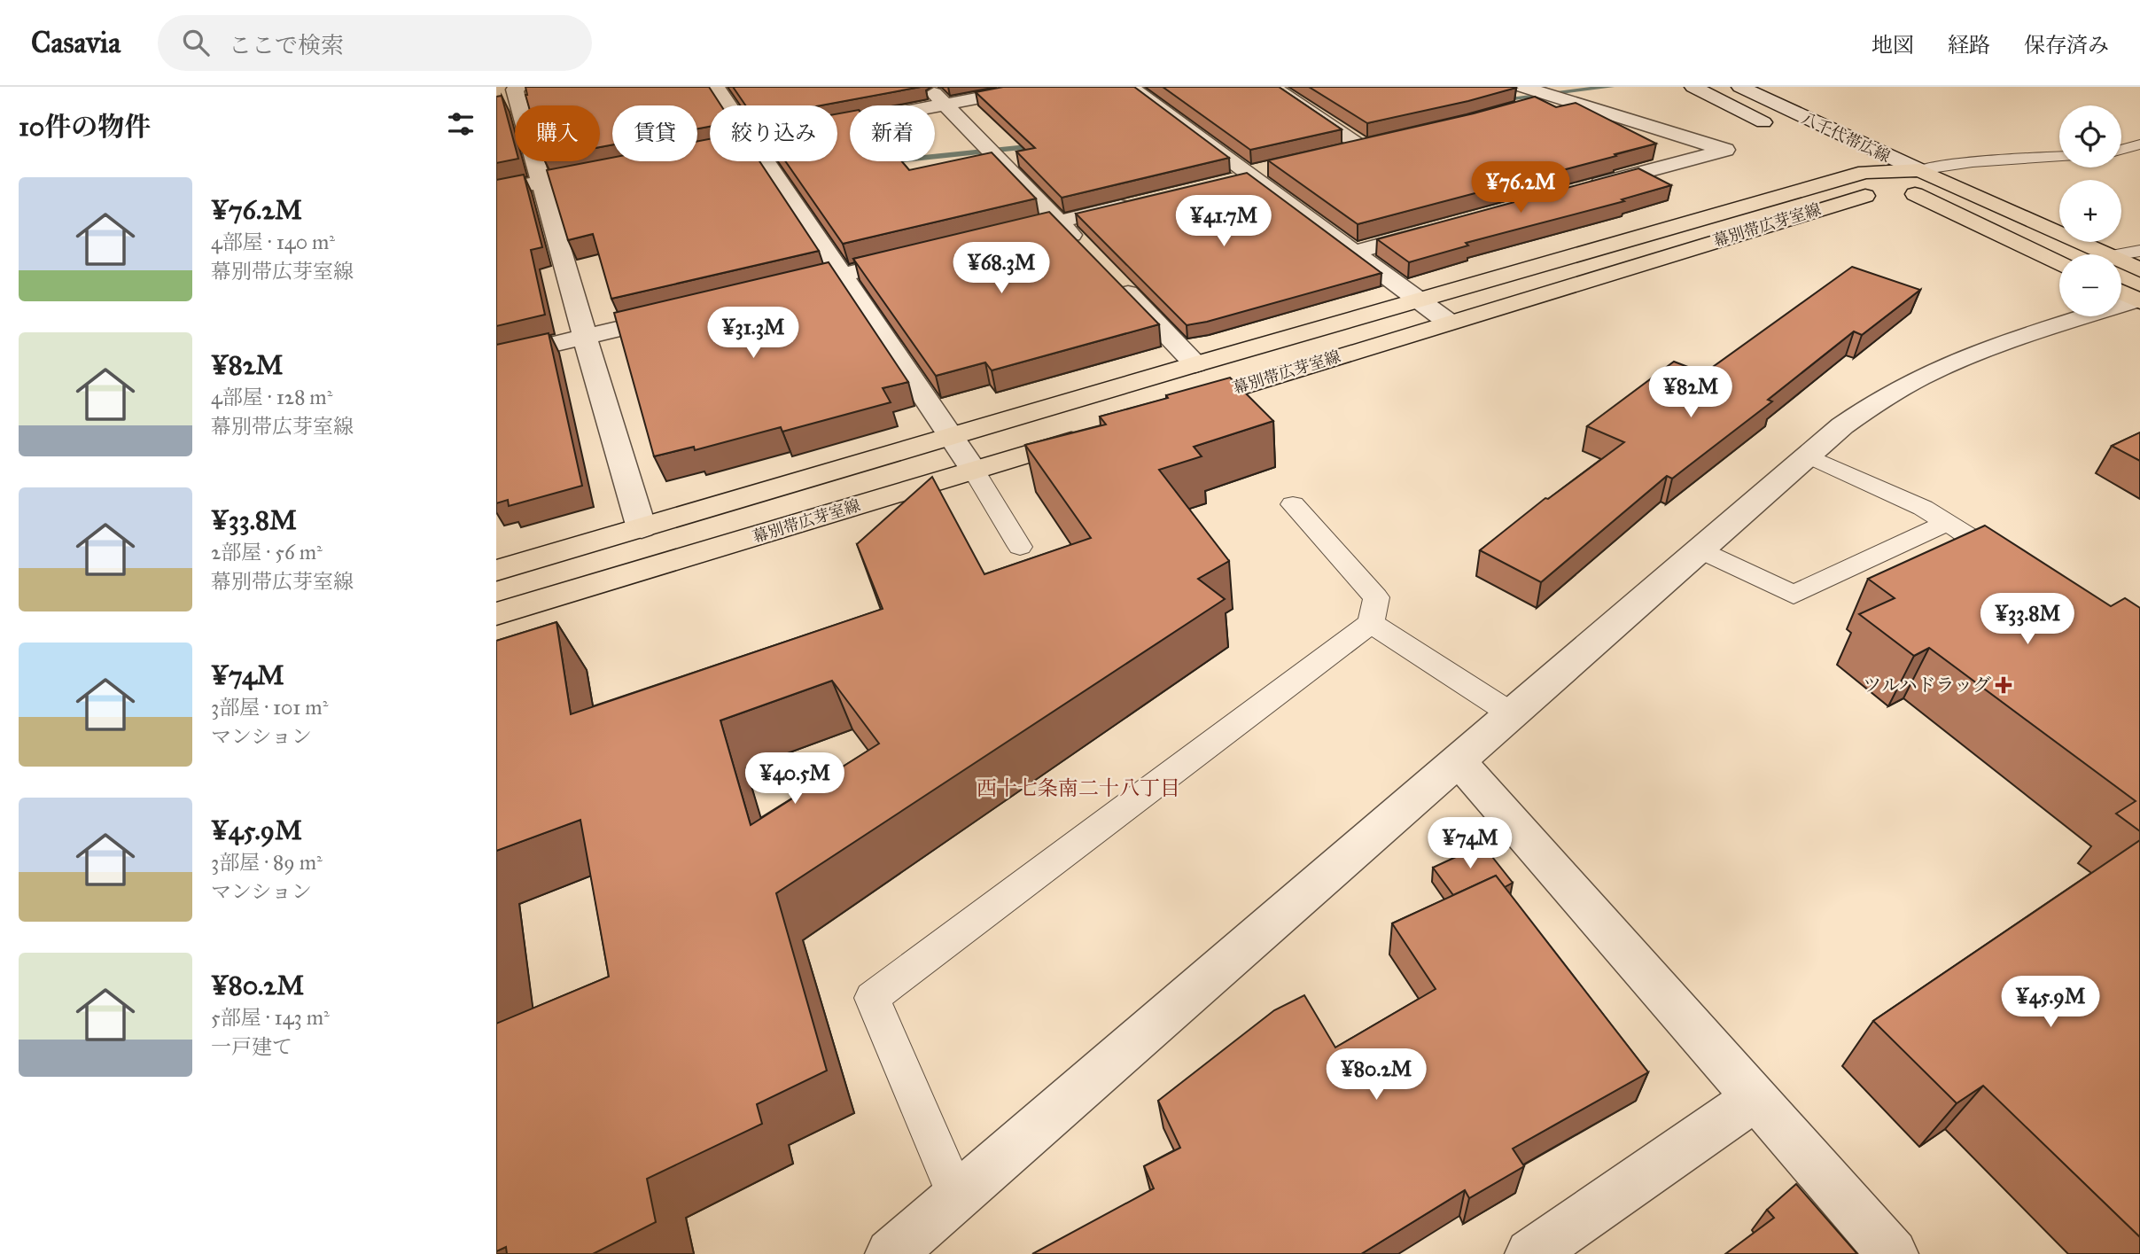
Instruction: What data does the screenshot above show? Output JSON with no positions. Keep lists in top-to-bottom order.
{
  "streets": {
    "main road": ["幕別帯広芽室線"],
    "street": ["八千代帯広線"]
  },
  "crossings": [
    ["八千代帯広線", "幕別帯広芽室線"]
  ],
  "districts": ["西十七条南二十八丁目"],
  "places": {
    "health": ["ツルハドラッグ"]
  },
  "page": {
    "header": "Casavia",
    "search": "ここで検索",
    "nav": ["地図", "経路", "保存済み"],
    "heading": "10件の物件",
    "map_buttons": ["+", "−"],
    "chip": [
      "購入",
      "賃貸",
      "絞り込み",
      "新着"
    ],
    "list": [
      {
        "name": "¥76.2M",
        "note": "4部屋 · 140 m² · 幕別帯広芽室線"
      },
      {
        "name": "¥82M",
        "note": "4部屋 · 128 m² · 幕別帯広芽室線"
      },
      {
        "name": "¥33.8M",
        "note": "2部屋 · 56 m² · 幕別帯広芽室線"
      },
      {
        "name": "¥74M",
        "note": "3部屋 · 101 m² · マンション"
      },
      {
        "name": "¥45.9M",
        "note": "3部屋 · 89 m² · マンション"
      },
      {
        "name": "¥80.2M",
        "note": "5部屋 · 143 m² · 一戸建て"
      }
    ],
    "price": [
      "¥76.2M",
      "¥41.7M",
      "¥68.3M",
      "¥31.3M",
      "¥82M",
      "¥33.8M",
      "¥40.5M",
      "¥74M",
      "¥45.9M",
      "¥80.2M"
    ]
  }
}
